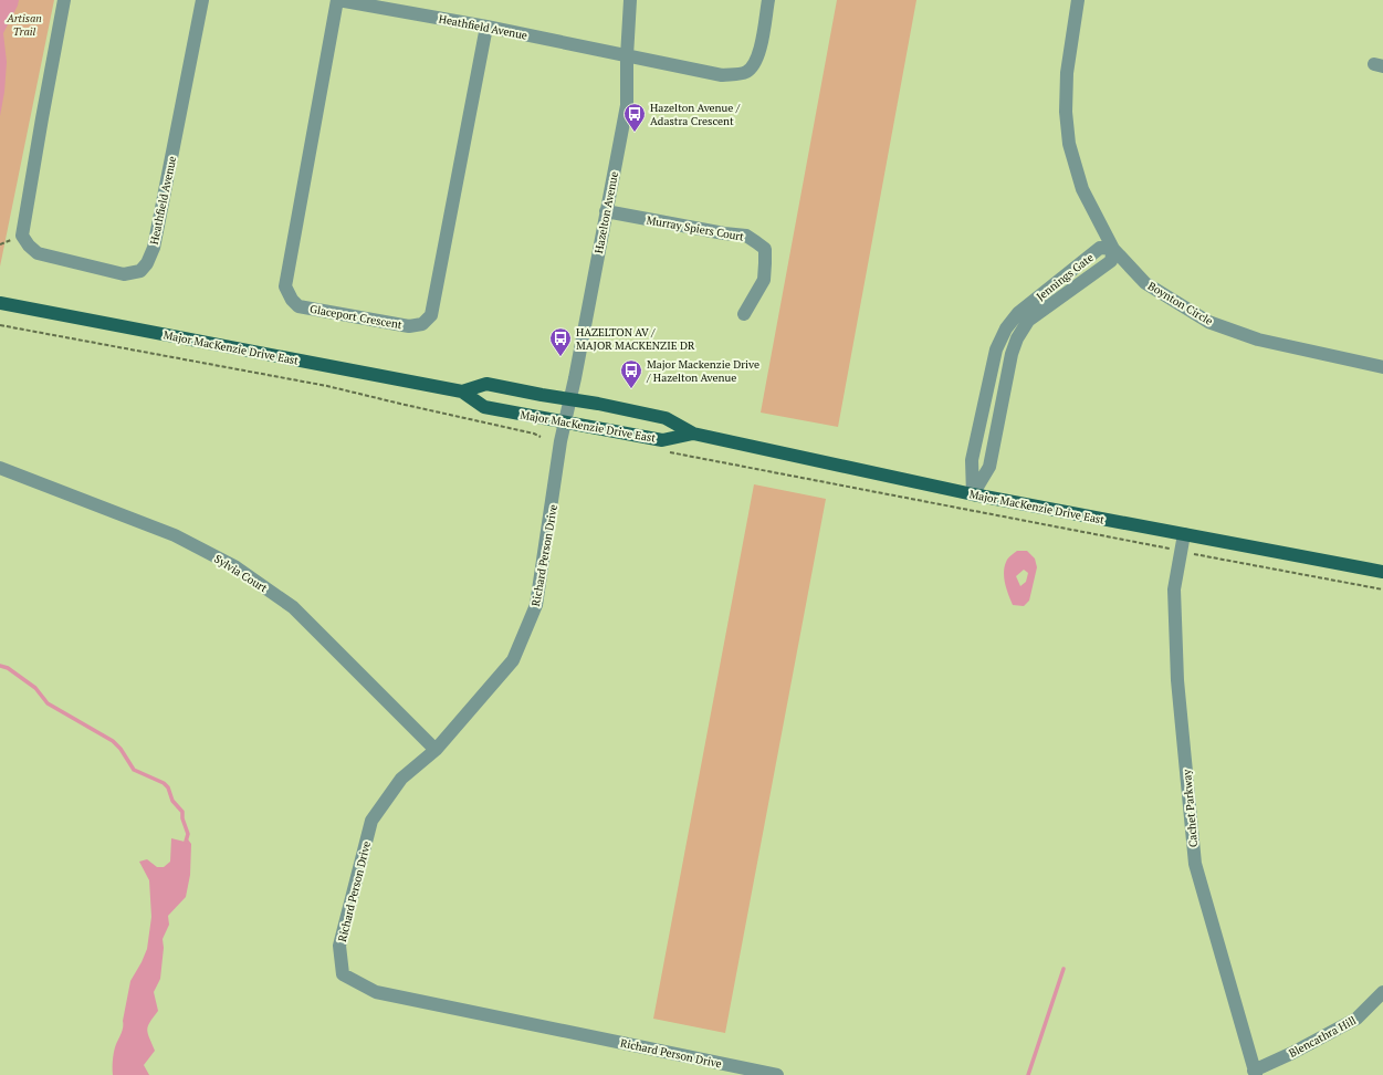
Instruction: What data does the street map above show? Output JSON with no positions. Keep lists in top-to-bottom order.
{
  "streets": {
    "main road": ["Major MacKenzie Drive East"],
    "street": [
      "Heathfield Avenue",
      "Hazelton Avenue",
      "Murray Spiers Court",
      "Jennings Gate",
      "Boynton Circle",
      "Glaceport Crescent",
      "Richard Person Drive",
      "Sylvia Court",
      "Cachet Parkway",
      "Blencathra Hill"
    ]
  },
  "crossings": [
    ["Heathfield Avenue", "Hazelton Avenue"],
    ["Heathfield Avenue", "Glaceport Crescent"],
    ["Hazelton Avenue", "Murray Spiers Court"],
    ["Hazelton Avenue", "Major MacKenzie Drive East"],
    ["Hazelton Avenue", "Richard Person Drive"],
    ["Jennings Gate", "Boynton Circle"],
    ["Jennings Gate", "Major MacKenzie Drive East"],
    ["Major MacKenzie Drive East", "Richard Person Drive"],
    ["Major MacKenzie Drive East", "Cachet Parkway"],
    ["Richard Person Drive", "Sylvia Court"],
    ["Cachet Parkway", "Blencathra Hill"]
  ],
  "parks": ["Artisan Trail"],
  "places": {
    "bus stop": ["Hazelton Avenue / Adastra Crescent", "HAZELTON AV / MAJOR MACKENZIE DR", "Major Mackenzie Drive / Hazelton Avenue"]
  }
}
